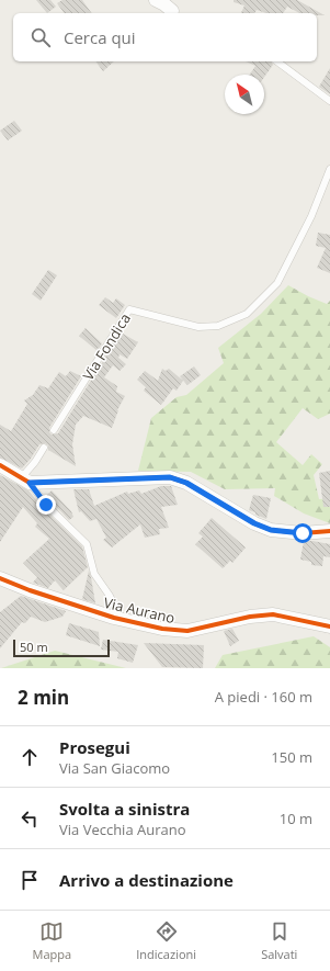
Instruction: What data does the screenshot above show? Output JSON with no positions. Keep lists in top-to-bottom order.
{
  "streets": {
    "street": ["Via Aurano"],
    "lane": ["Via Fondica"]
  },
  "scale_bar": "50 m",
  "north": "top left",
  "page": {
    "search": "Cerca qui",
    "scale": "50 m",
    "heading": ["2 min", "A piedi · 160 m"],
    "list": [
      ["Prosegui", "Via San Giacomo", "150 m"],
      ["Svolta a sinistra", "Via Vecchia Aurano", "10 m"],
      "Arrivo a destinazione"
    ],
    "nav": ["Mappa", "Indicazioni", "Salvati"]
  }
}
